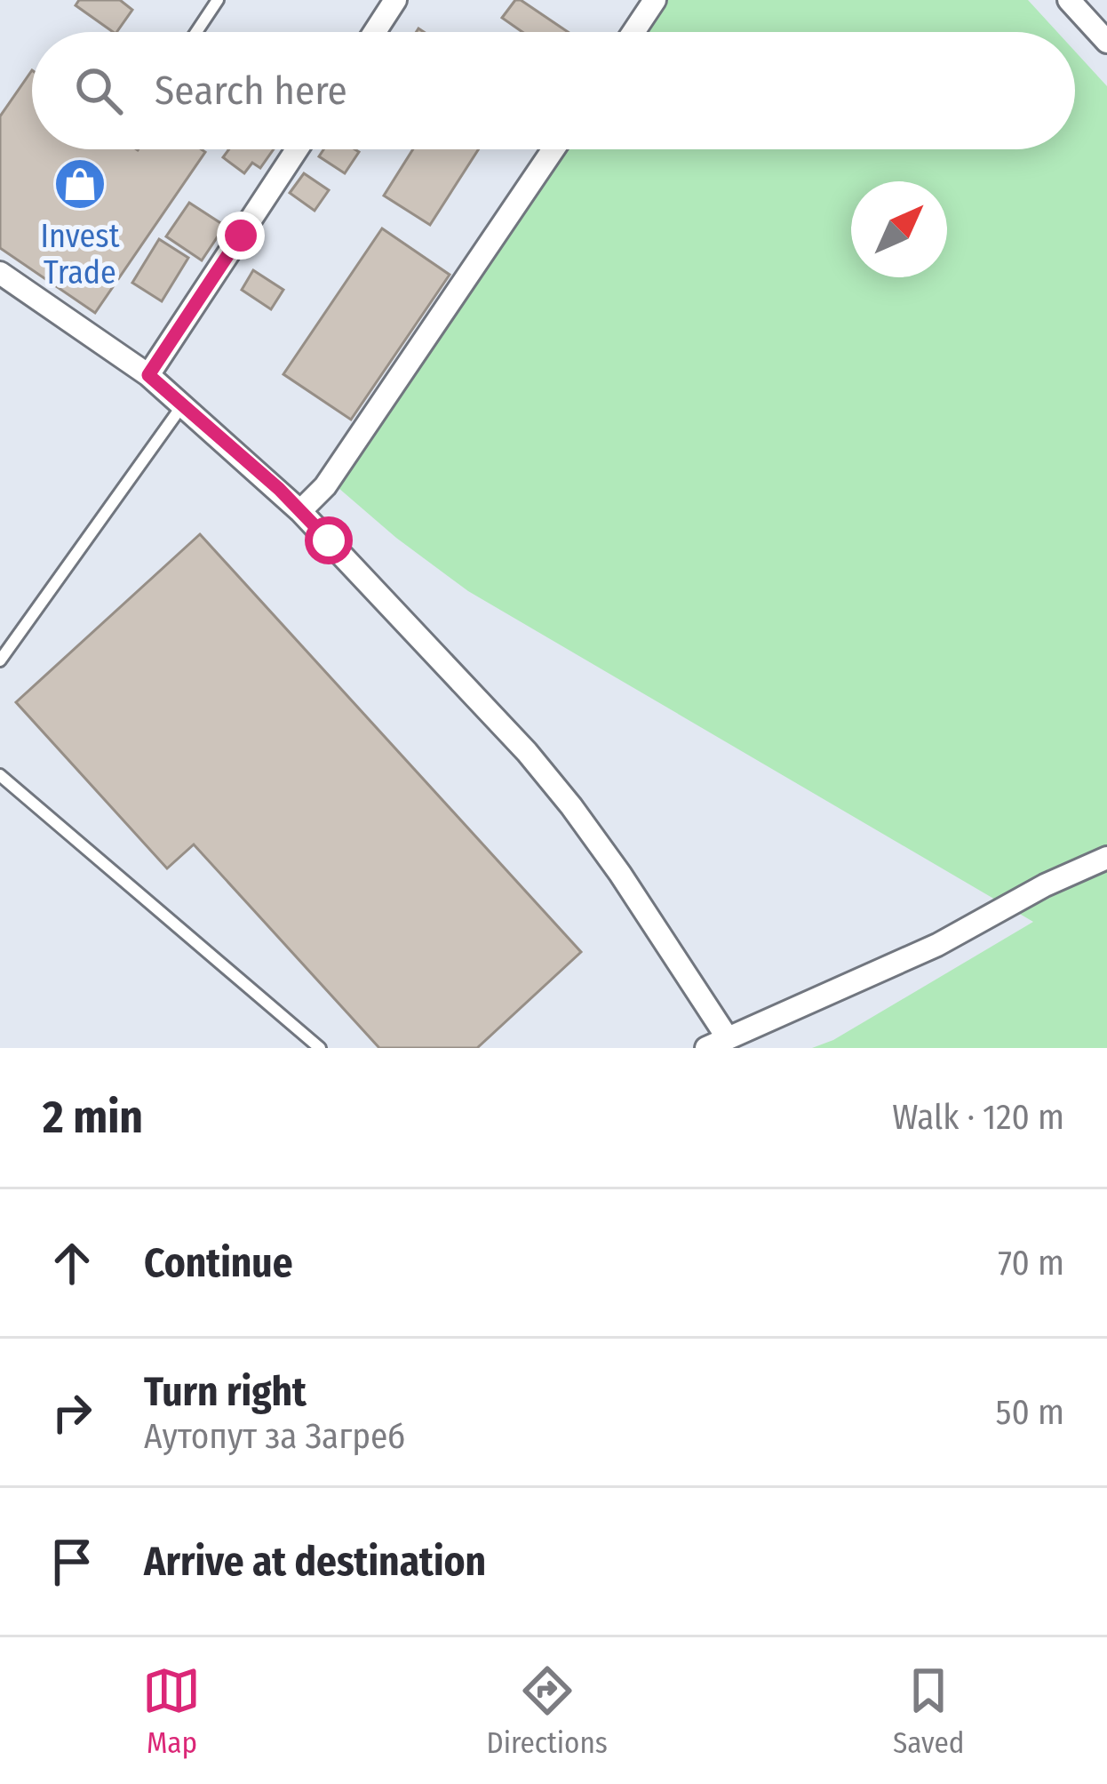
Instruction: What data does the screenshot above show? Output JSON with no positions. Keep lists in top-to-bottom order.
{
  "places": {
    "shop": ["Invest Trade"]
  },
  "north": "top right",
  "page": {
    "search": "Search here",
    "heading": ["2 min", "Walk · 120 m"],
    "list": [
      ["Continue", "70 m"],
      ["Turn right", "Аутопут за Загреб", "50 m"],
      "Arrive at destination"
    ],
    "nav": ["Map", "Directions", "Saved"]
  }
}
